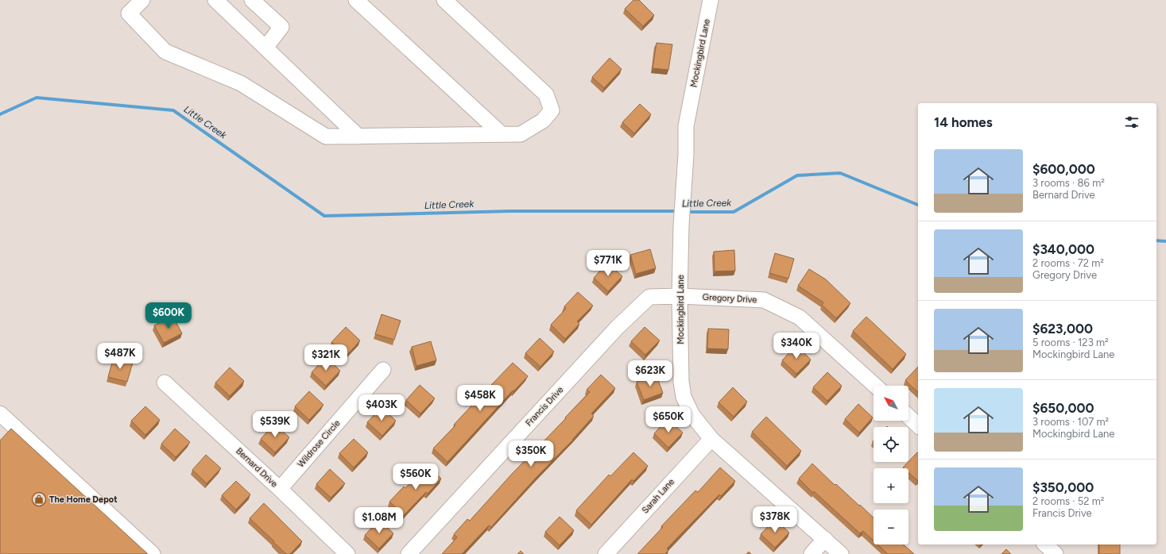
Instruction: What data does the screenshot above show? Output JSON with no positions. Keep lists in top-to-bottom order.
{
  "streets": {
    "street": [
      "Mockingbird Lane",
      "Gregory Drive",
      "Francis Drive",
      "Wildrose Circle",
      "Bernard Drive",
      "Sarah Lane"
    ]
  },
  "crossings": [
    ["Mockingbird Lane", "Gregory Drive"],
    ["Mockingbird Lane", "Francis Drive"],
    ["Mockingbird Lane", "Sarah Lane"],
    ["Gregory Drive", "Francis Drive"],
    ["Wildrose Circle", "Bernard Drive"]
  ],
  "water": ["Little Creek"],
  "places": {
    "shop": ["The Home Depot"]
  },
  "north": "top left",
  "page": {
    "heading": "14 homes",
    "list": [
      {
        "name": "$600,000",
        "note": "3 rooms · 86 m² · Bernard Drive"
      },
      {
        "name": "$340,000",
        "note": "2 rooms · 72 m² · Gregory Drive"
      },
      {
        "name": "$623,000",
        "note": "5 rooms · 123 m² · Mockingbird Lane"
      },
      {
        "name": "$650,000",
        "note": "3 rooms · 107 m² · Mockingbird Lane"
      },
      {
        "name": "$350,000",
        "note": "2 rooms · 52 m² · Francis Drive"
      }
    ],
    "price": [
      "$771K",
      "$600K",
      "$340K",
      "$487K",
      "$321K",
      "$623K",
      "$458K",
      "$403K",
      "$650K",
      "$539K",
      "$350K",
      "$560K",
      "$378K",
      "$1.08M"
    ],
    "map_buttons": ["+", "−"]
  }
}
